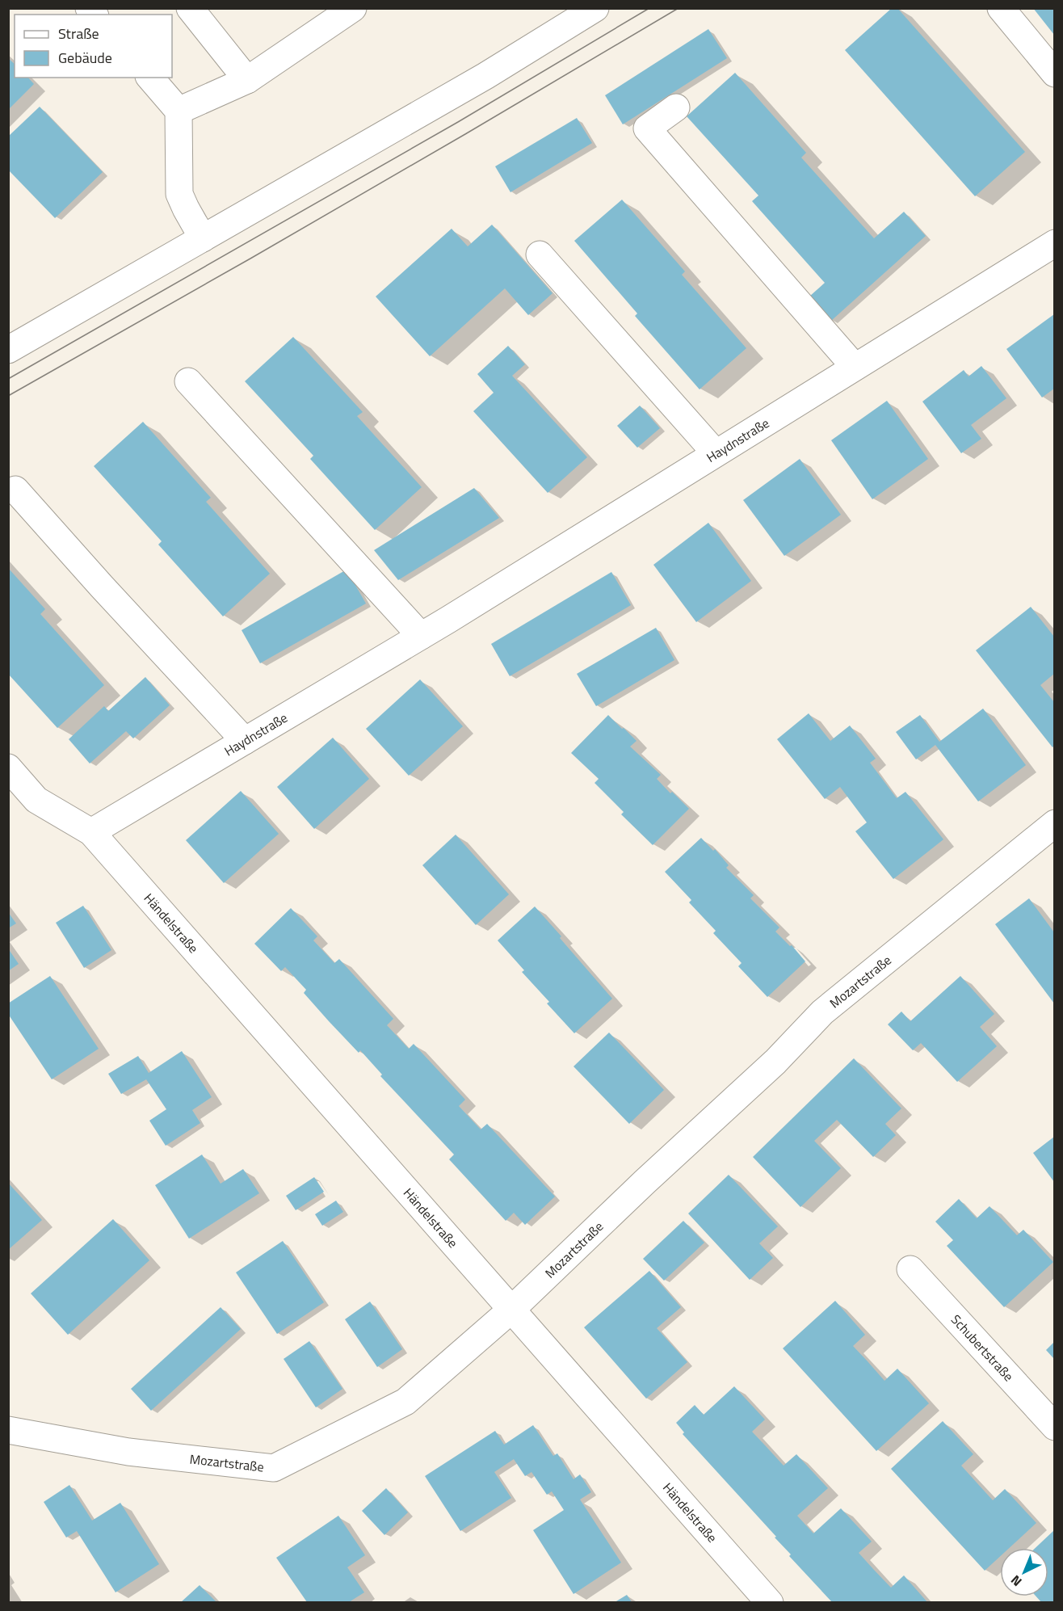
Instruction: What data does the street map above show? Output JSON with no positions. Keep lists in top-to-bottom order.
{
  "streets": {
    "street": [
      "Haydnstraße",
      "Händelstraße",
      "Mozartstraße",
      "Schubertstraße"
    ]
  },
  "crossings": [
    ["Haydnstraße", "Händelstraße"],
    ["Händelstraße", "Mozartstraße"]
  ],
  "legend": ["Straße", "Gebäude"],
  "north": "bottom left"
}
